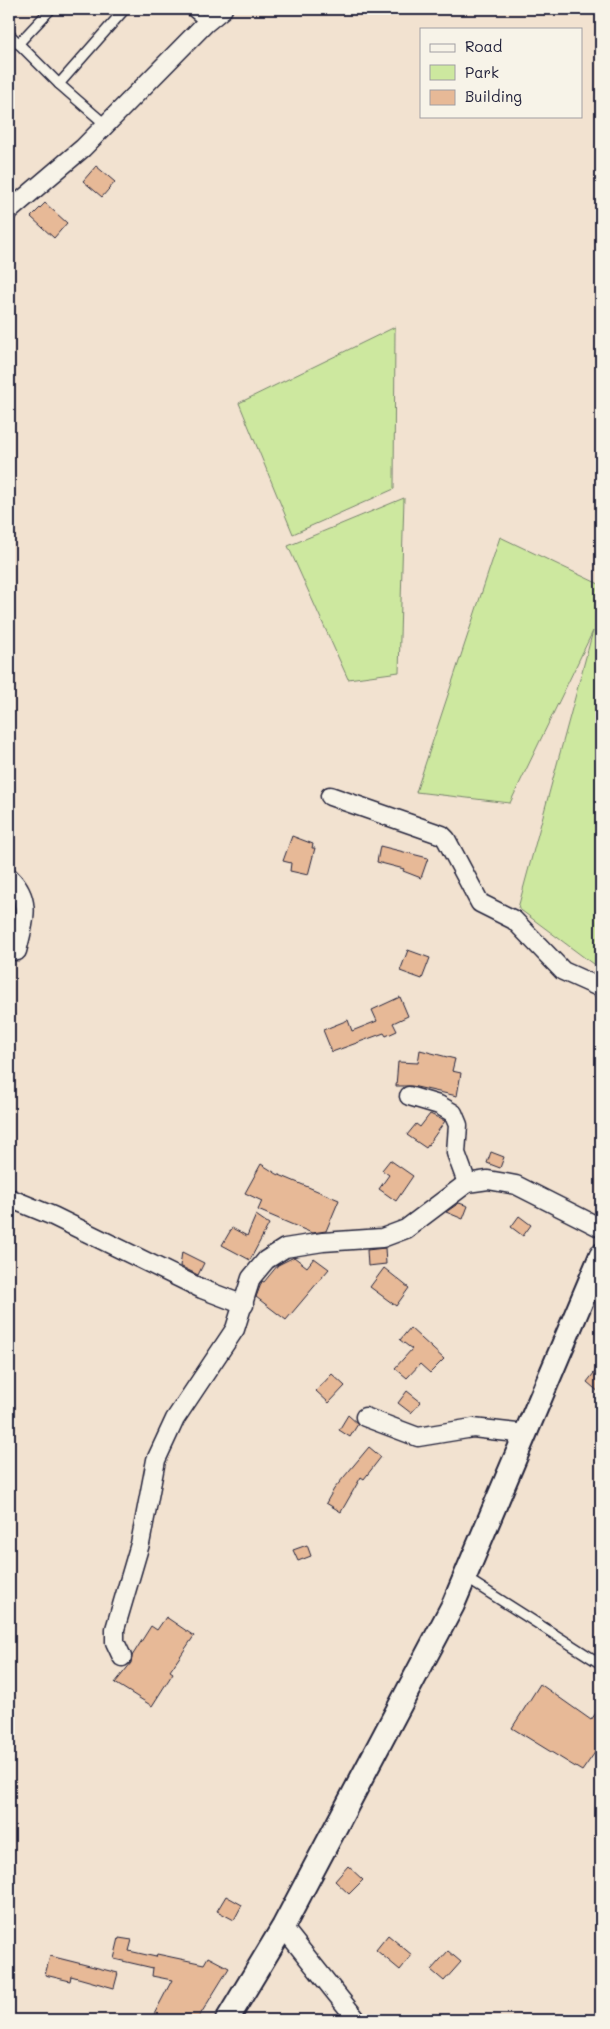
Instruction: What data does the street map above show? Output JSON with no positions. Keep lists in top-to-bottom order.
{
  "legend": ["Road", "Park", "Building"]
}
